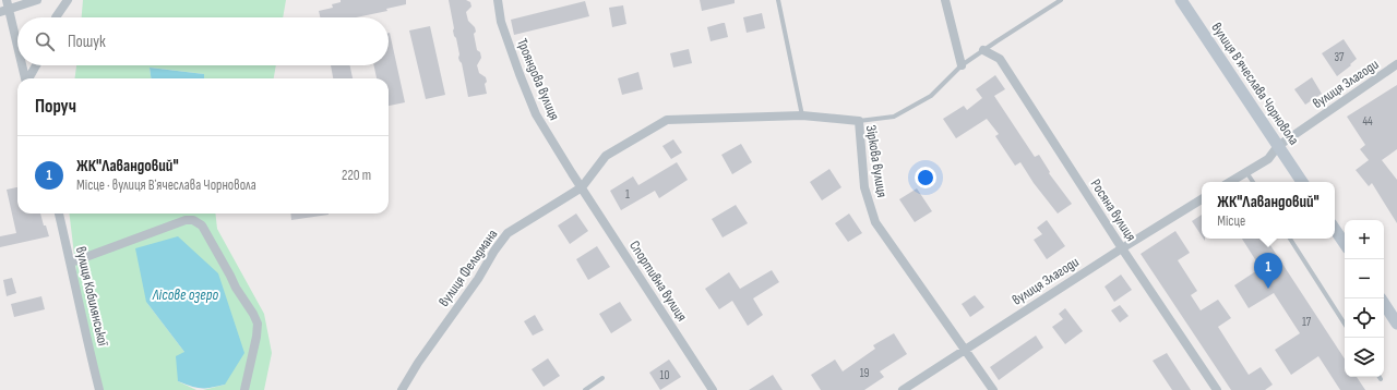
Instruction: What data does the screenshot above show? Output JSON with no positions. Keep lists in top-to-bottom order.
{
  "streets": {
    "street": [
      "Трояндова вулиця",
      "вулиця Вʼячеслава Чорновола",
      "вулиця Злагоди",
      "Зіркова вулиця",
      "Росяна вулиця",
      "вулиця Фельдмана",
      "Спортивна вулиця",
      "вулиця Кобилянської"
    ]
  },
  "crossings": [
    ["Трояндова вулиця", "Зіркова вулиця"],
    ["Трояндова вулиця", "вулиця Фельдмана"],
    ["Трояндова вулиця", "Спортивна вулиця"],
    ["вулиця Вʼячеслава Чорновола", "вулиця Злагоди"],
    ["вулиця Злагоди", "Зіркова вулиця"],
    ["вулиця Злагоди", "Росяна вулиця"],
    ["Зіркова вулиця", "вулиця Фельдмана"],
    ["Зіркова вулиця", "Спортивна вулиця"],
    ["вулиця Фельдмана", "Спортивна вулиця"]
  ],
  "water": ["Лісове озеро"],
  "house_numbers": [
    "37",
    "44",
    "1",
    "17",
    "19",
    "10"
  ],
  "page": {
    "search": "Пошук",
    "heading": "Поруч",
    "list": [
      {
        "mark": "1",
        "name": "ЖК\"Лавандовий\"",
        "note": "Місце · вулиця Вʼячеслава Чорновола",
        "value": "220 m"
      }
    ],
    "popup": ["ЖК\"Лавандовий\"", "Місце"],
    "map_buttons": ["+", "−"],
    "pins": "1"
  }
}
